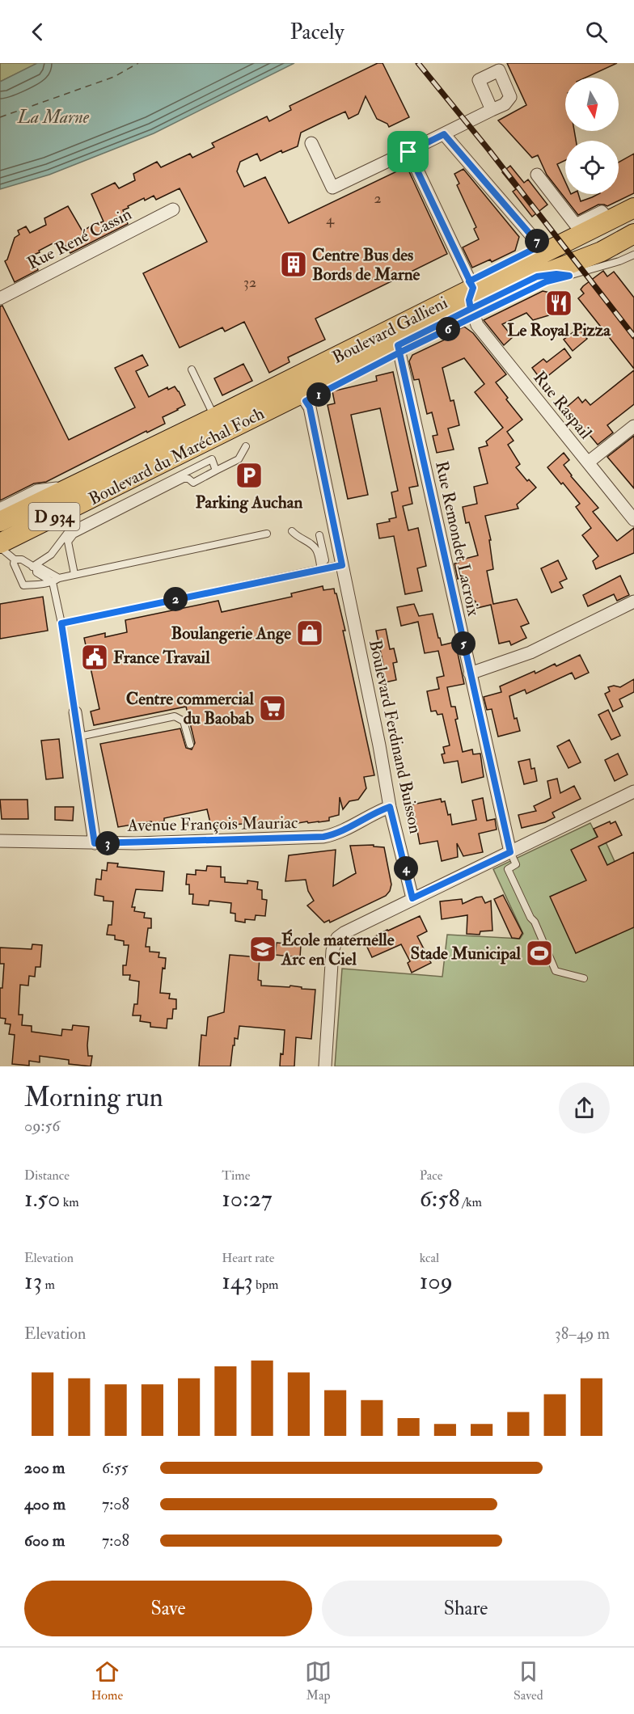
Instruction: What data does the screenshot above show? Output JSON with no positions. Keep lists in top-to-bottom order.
{
  "streets": {
    "main road": ["Boulevard Gallieni", "Boulevard du Maréchal Foch", "D 934"],
    "street": [
      "Rue René Cassin",
      "Rue Raspail",
      "Rue Remondet Lacroix",
      "Boulevard Ferdinand Buisson",
      "Avenue François Mauriac"
    ]
  },
  "crossings": [
    ["Boulevard Gallieni", "Rue Raspail"],
    ["Boulevard Gallieni", "Boulevard du Maréchal Foch"],
    ["Boulevard Gallieni", "Rue Remondet Lacroix"],
    ["Boulevard Gallieni", "Boulevard Ferdinand Buisson"],
    ["Boulevard du Maréchal Foch", "Boulevard Ferdinand Buisson"],
    ["Boulevard Ferdinand Buisson", "Avenue François Mauriac"]
  ],
  "water": ["La Marne"],
  "places": {
    "building": ["Centre Bus des Bords de Marne"],
    "restaurant": ["Le Royal Pizza"],
    "parking": ["Parking Auchan"],
    "shop": ["Boulangerie Ange"],
    "public building": ["France Travail"],
    "supermarket": ["Centre commercial du Baobab"],
    "school or university": ["École maternelle Arc en Ciel"],
    "sports": ["Stade Municipal"]
  },
  "house_numbers": ["2", "4", "32"],
  "north": "bottom",
  "page": {
    "header": "Pacely",
    "pins": [
      "7",
      "6",
      "1",
      "2",
      "5",
      "3",
      "4"
    ],
    "heading": ["Morning run", "09:56"],
    "stats": [
      ["Distance", "1.50 km"],
      ["Time", "10:27"],
      ["Pace", "6:58 /km"],
      ["Elevation", "13 m"],
      ["Heart rate", "143 bpm"],
      ["kcal", "109"]
    ],
    "chart": ["Elevation", "38–49 m"],
    "list": [
      {
        "name": "200 m",
        "note": "6:55"
      },
      {
        "name": "400 m",
        "note": "7:08"
      },
      {
        "name": "600 m",
        "note": "7:08"
      }
    ],
    "buttons": ["Save", "Share"],
    "tabs": ["Home", "Map", "Saved"]
  }
}
